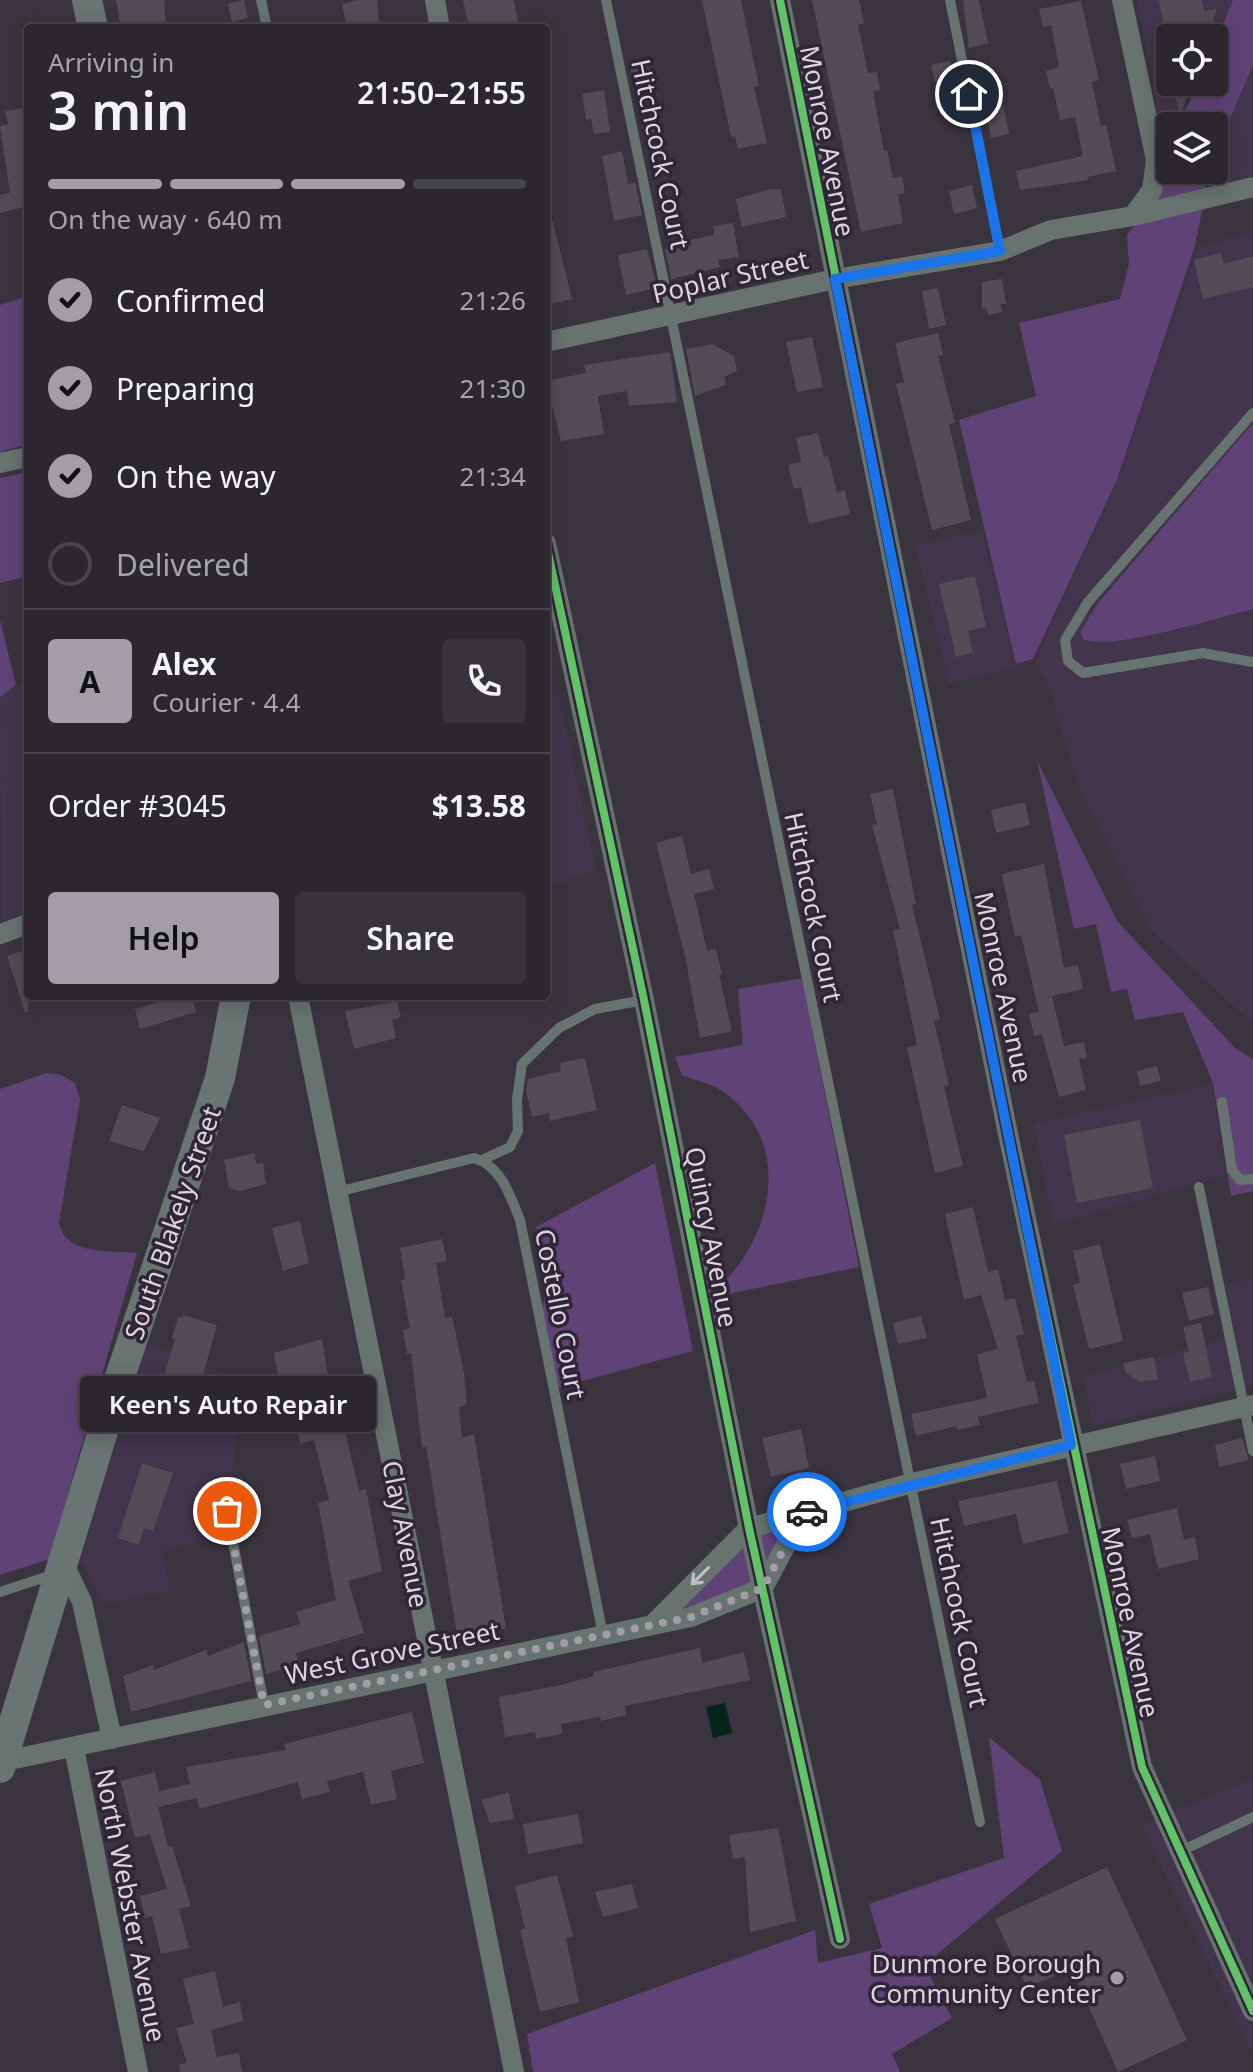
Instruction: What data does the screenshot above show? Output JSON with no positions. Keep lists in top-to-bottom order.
{
  "streets": {
    "main road": ["South Blakely Street"],
    "street": [
      "Monroe Avenue",
      "Poplar Street",
      "Quincy Avenue",
      "Clay Avenue",
      "West Grove Street",
      "North Webster Avenue"
    ],
    "lane": ["Hitchcock Court", "Costello Court"]
  },
  "crossings": [
    ["Monroe Avenue", "Poplar Street"],
    ["Hitchcock Court", "Poplar Street"],
    ["South Blakely Street", "West Grove Street"],
    ["South Blakely Street", "North Webster Avenue"],
    ["Quincy Avenue", "West Grove Street"],
    ["Costello Court", "West Grove Street"],
    ["Clay Avenue", "West Grove Street"],
    ["West Grove Street", "North Webster Avenue"]
  ],
  "places": ["Keen's Auto Repair", "Dunmore Borough Community Center"],
  "page": {
    "heading": ["3 min", "Arriving in", "21:50–21:55"],
    "panel": [
      "Alex",
      "Courier · 4.4",
      "Order #3045",
      "$13.58"
    ],
    "bar": "On the way · 640 m",
    "list": [
      ["Confirmed", "21:26"],
      ["Preparing", "21:30"],
      ["On the way", "21:34"],
      "Delivered"
    ],
    "round": "A",
    "buttons": ["Help", "Share"],
    "bubble": "Keen's Auto Repair"
  }
}
